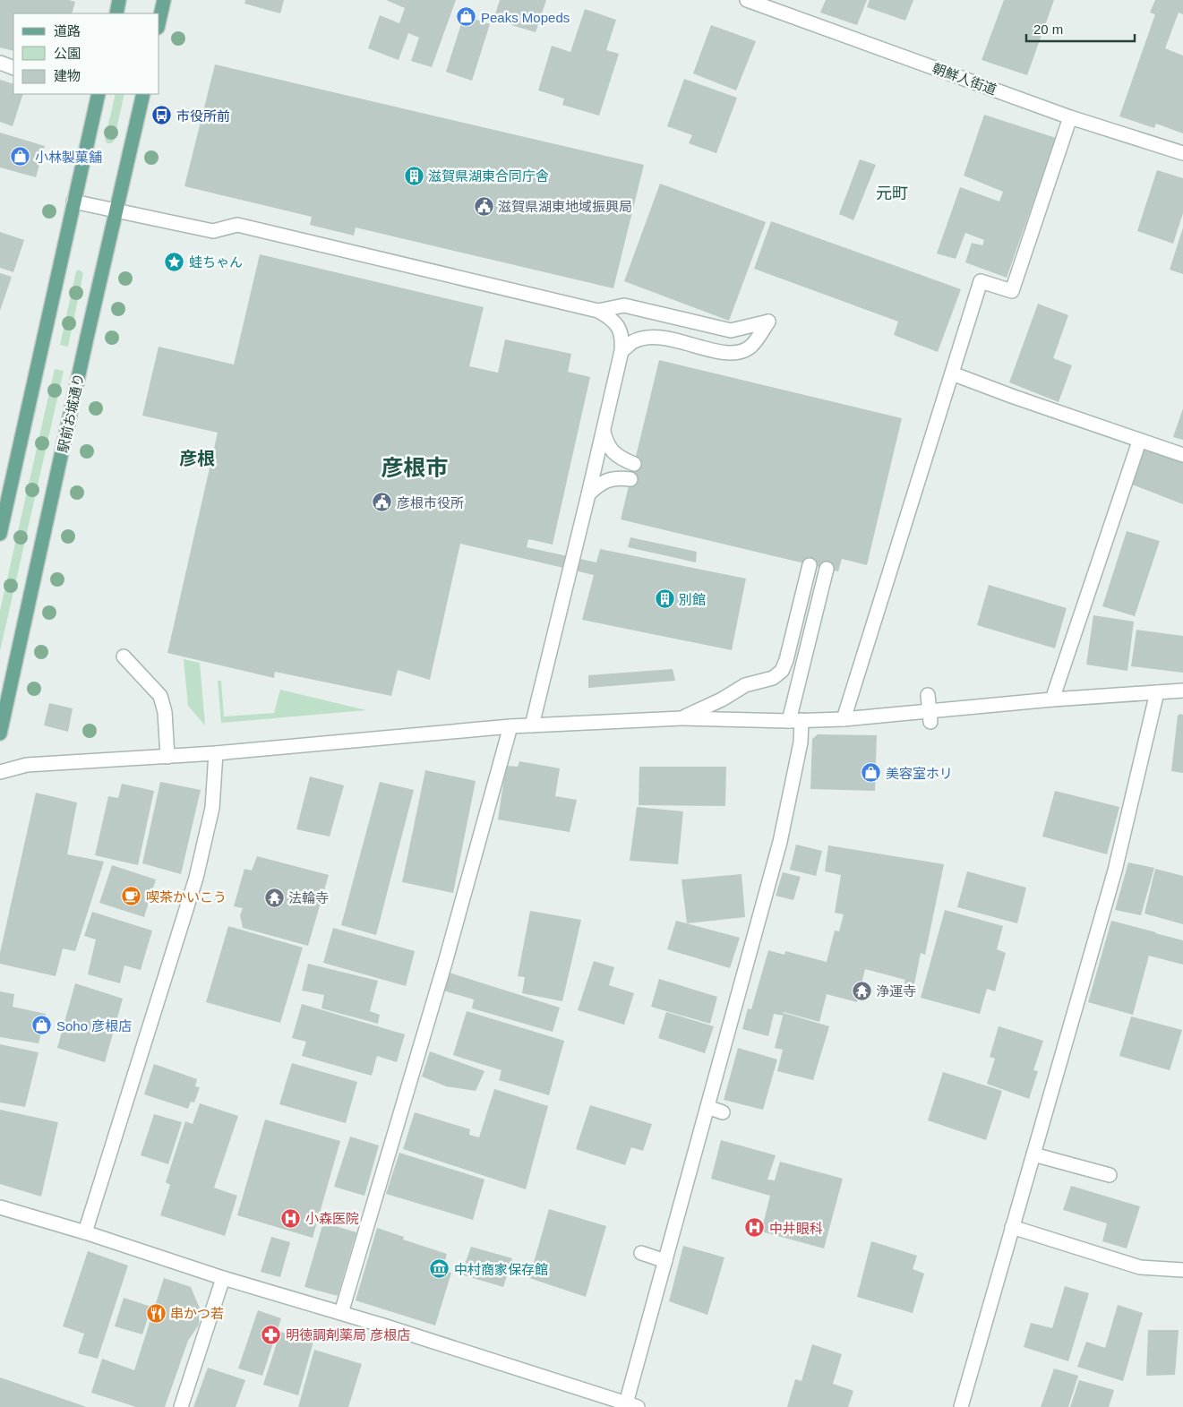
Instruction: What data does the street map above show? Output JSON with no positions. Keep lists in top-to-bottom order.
{
  "streets": {
    "main road": ["駅前お城通り"],
    "street": ["朝鮮人街道"]
  },
  "districts": ["元町", "彦根", "彦根市"],
  "places": {
    "shop": [
      "Peaks Mopeds",
      "小林製菓舗",
      "美容室ホリ",
      "Soho 彦根店"
    ],
    "bus stop": ["市役所前"],
    "building": ["滋賀県湖東合同庁舎", "別館"],
    "public building": ["滋賀県湖東地域振興局", "彦根市役所"],
    "place": ["蛙ちゃん"],
    "cafe": ["喫茶かいこう"],
    "temple": ["法輪寺", "浄運寺"],
    "hospital": ["小森医院", "中井眼科"],
    "museum": ["中村商家保存館"],
    "restaurant": ["串かつ若"],
    "pharmacy": ["明徳調剤薬局 彦根店"]
  },
  "legend": ["道路", "公園", "建物"],
  "scale_bar": "20 m"
}
